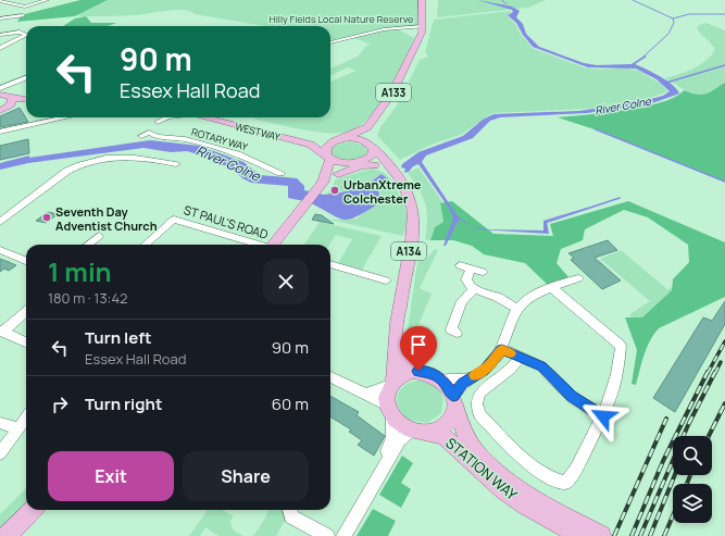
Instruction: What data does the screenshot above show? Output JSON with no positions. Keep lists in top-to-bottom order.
{
  "streets": {
    "main road": [
      "A133",
      "WESTWAY",
      "A134",
      "STATION WAY"
    ],
    "street": ["ROTARY WAY", "ST PAUL'S ROAD"]
  },
  "crossings": [
    ["A133", "WESTWAY"],
    ["WESTWAY", "A134"],
    ["A134", "STATION WAY"]
  ],
  "water": ["River Colne"],
  "parks": ["Hilly Fields Local Nature Reserve"],
  "places": ["UrbanXtreme Colchester", "Seventh Day Adventist Church"],
  "page": {
    "turn": ["90 m", "Essex Hall Road"],
    "heading": ["1 min", "180 m · 13:42"],
    "list": [
      {
        "name": "Turn left",
        "note": "Essex Hall Road",
        "value": "90 m"
      },
      {
        "name": "Turn right",
        "value": "60 m"
      }
    ],
    "buttons": ["Exit", "Share"]
  }
}
